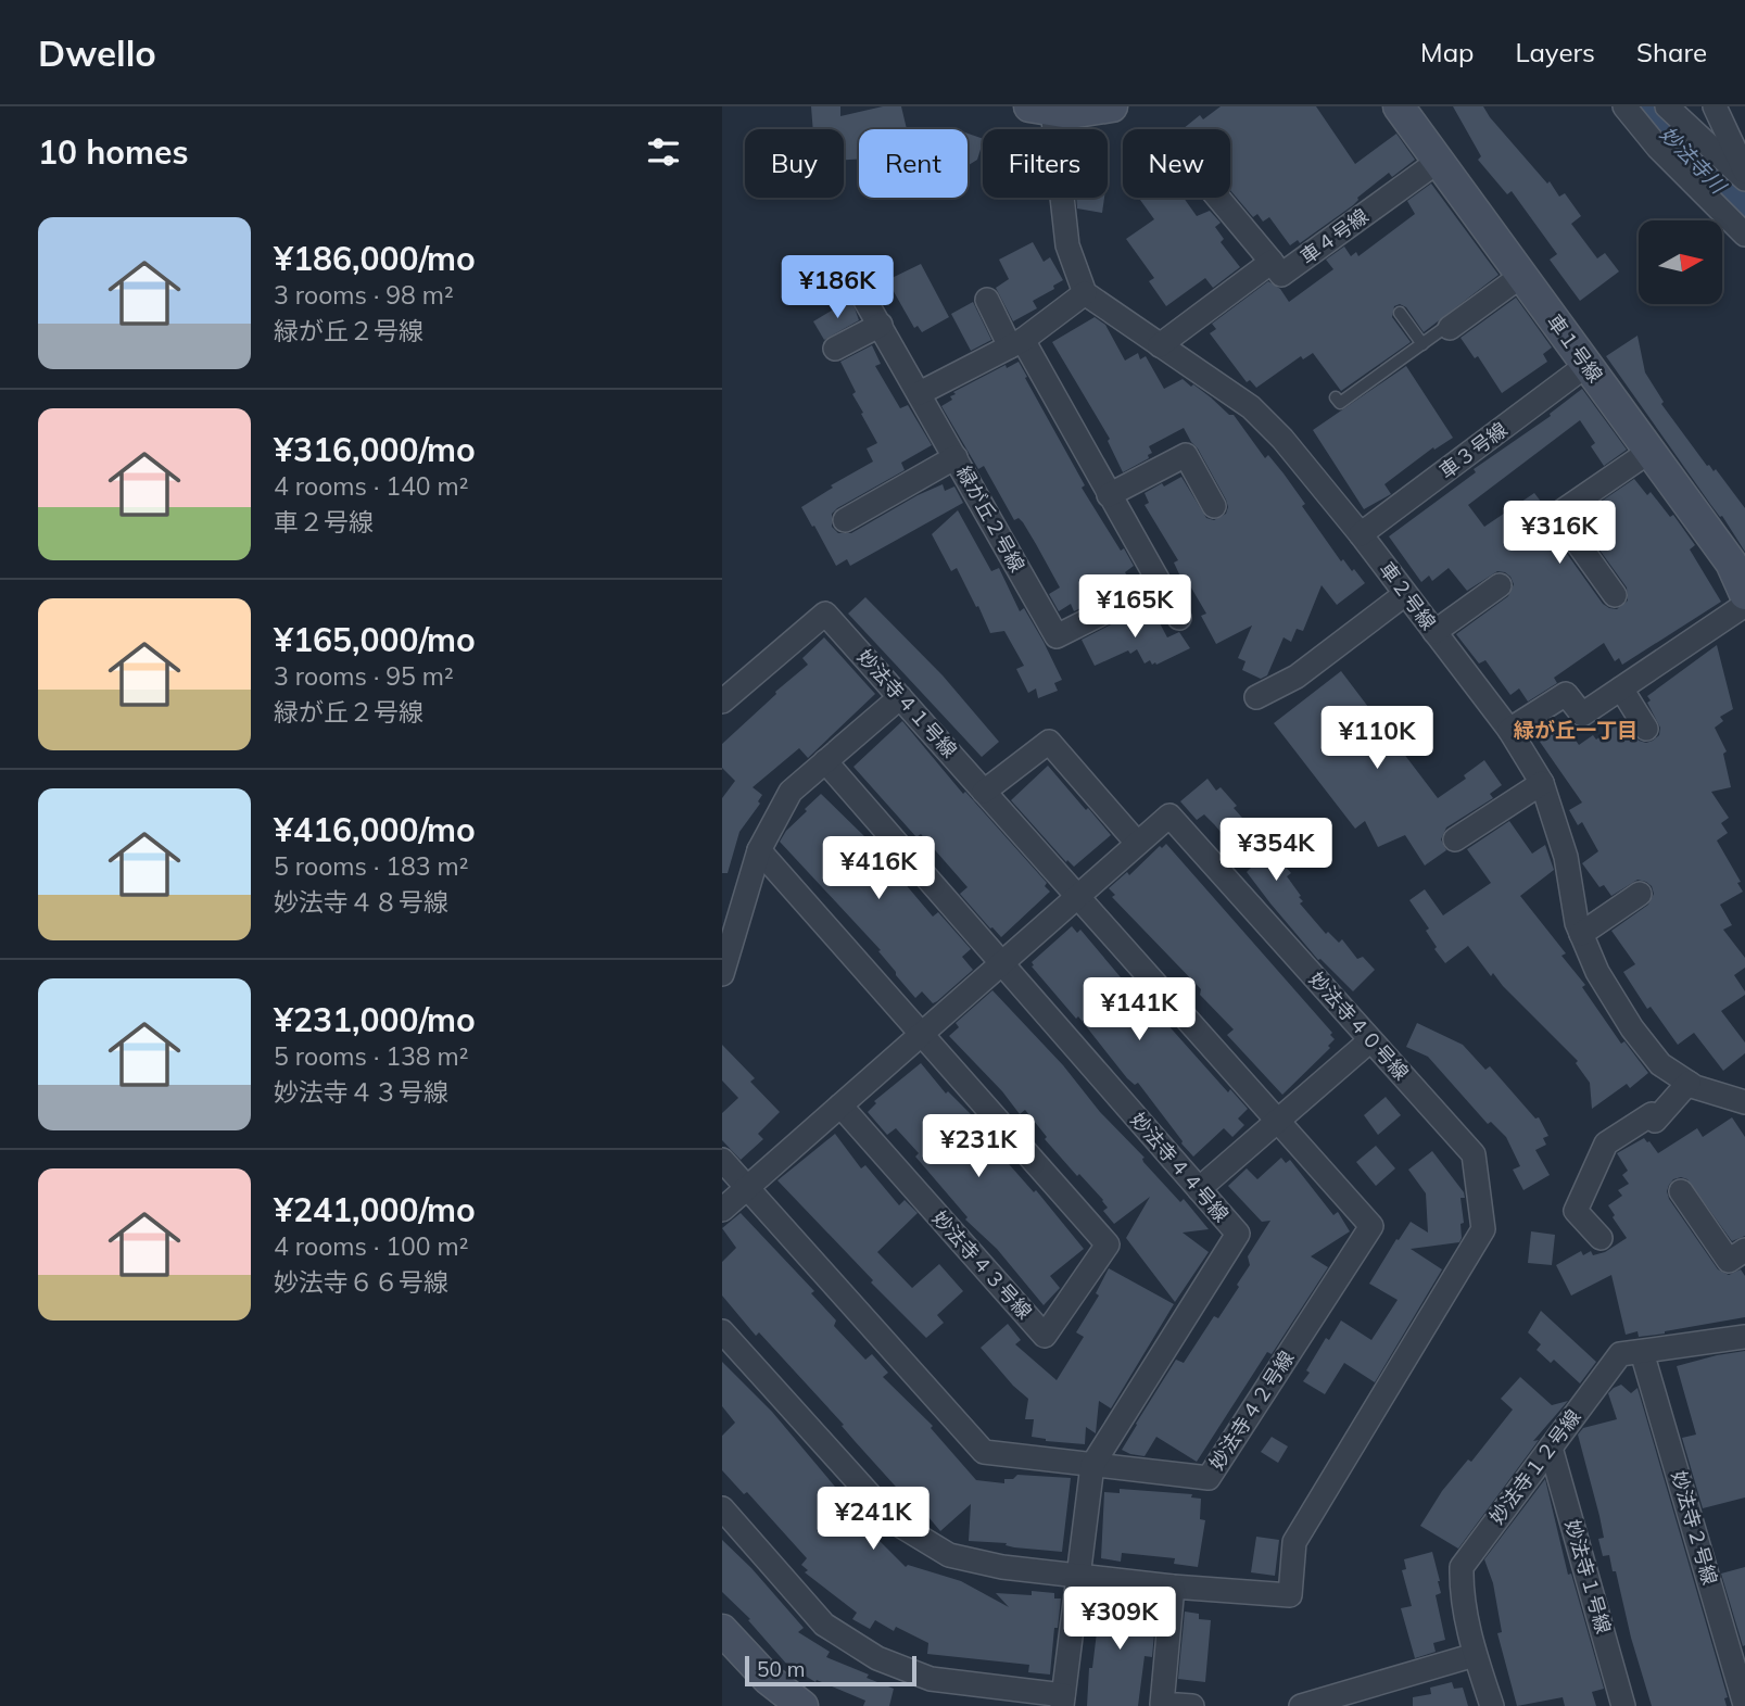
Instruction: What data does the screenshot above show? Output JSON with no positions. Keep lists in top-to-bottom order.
{
  "streets": {
    "street": [
      "車４号線",
      "車１号線",
      "車３号線",
      "緑が丘２号線",
      "車２号線",
      "妙法寺４１号線",
      "妙法寺４０号線",
      "妙法寺４４号線",
      "妙法寺４３号線",
      "妙法寺４２号線",
      "妙法寺１２号線",
      "妙法寺２号線",
      "妙法寺１号線"
    ]
  },
  "crossings": [
    ["車４号線", "車１号線"],
    ["車４号線", "車２号線"],
    ["車１号線", "車３号線"],
    ["車３号線", "車２号線"],
    ["妙法寺４１号線", "妙法寺４０号線"],
    ["妙法寺４１号線", "妙法寺４２号線"],
    ["妙法寺４０号線", "妙法寺４４号線"],
    ["妙法寺４０号線", "妙法寺４３号線"],
    ["妙法寺４０号線", "妙法寺４２号線"],
    ["妙法寺４４号線", "妙法寺４２号線"],
    ["妙法寺１２号線", "妙法寺２号線"],
    ["妙法寺１２号線", "妙法寺１号線"]
  ],
  "districts": ["緑が丘一丁目"],
  "water": ["妙法寺川"],
  "scale_bar": "50 m",
  "north": "right",
  "page": {
    "header": "Dwello",
    "nav": ["Map", "Layers", "Share"],
    "heading": "10 homes",
    "chip": [
      "Buy",
      "Rent",
      "Filters",
      "New"
    ],
    "list": [
      {
        "name": "¥186,000/mo",
        "note": "3 rooms · 98 m² · 緑が丘２号線"
      },
      {
        "name": "¥316,000/mo",
        "note": "4 rooms · 140 m² · 車２号線"
      },
      {
        "name": "¥165,000/mo",
        "note": "3 rooms · 95 m² · 緑が丘２号線"
      },
      {
        "name": "¥416,000/mo",
        "note": "5 rooms · 183 m² · 妙法寺４８号線"
      },
      {
        "name": "¥231,000/mo",
        "note": "5 rooms · 138 m² · 妙法寺４３号線"
      },
      {
        "name": "¥241,000/mo",
        "note": "4 rooms · 100 m² · 妙法寺６６号線"
      }
    ],
    "price": [
      "¥186K",
      "¥316K",
      "¥165K",
      "¥110K",
      "¥354K",
      "¥416K",
      "¥141K",
      "¥231K",
      "¥241K",
      "¥309K"
    ],
    "scale": "50 m"
  }
}
